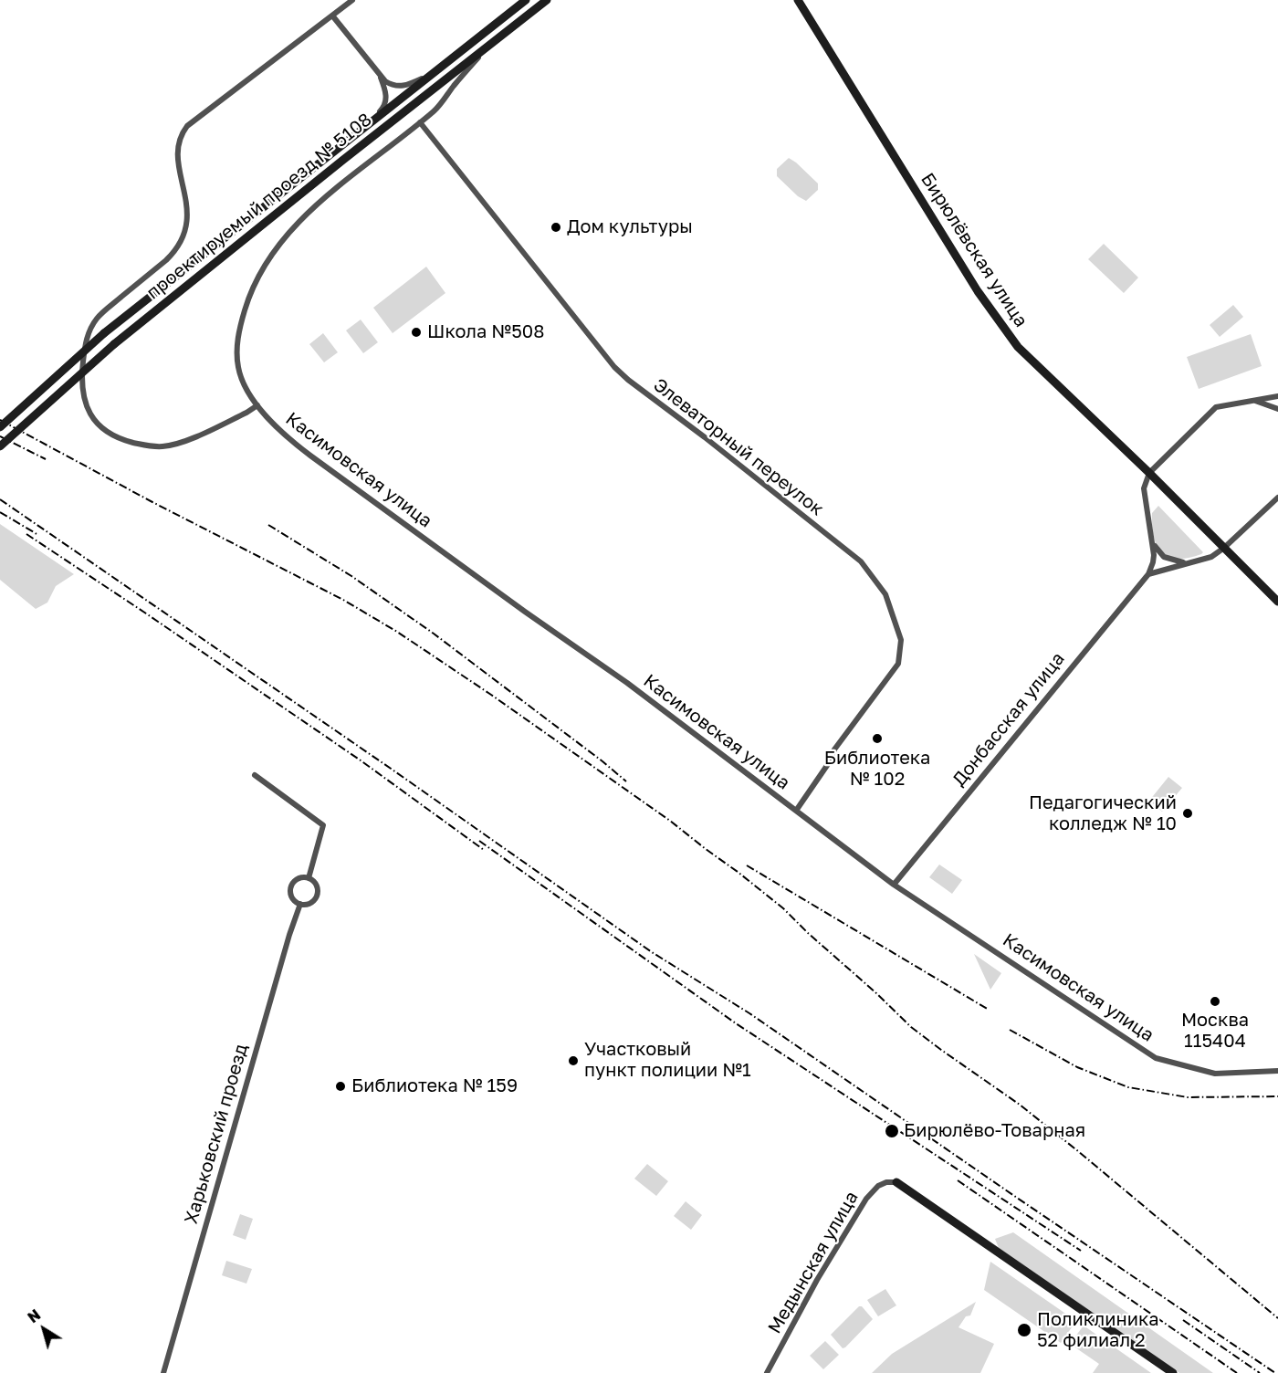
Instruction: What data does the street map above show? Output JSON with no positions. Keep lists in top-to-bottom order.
{
  "streets": {
    "main road": ["проектируемый проезд № 5108", "Бирюлёвская улица"],
    "street": [
      "Элеваторный переулок",
      "Касимовская улица",
      "Донбасская улица",
      "Харьковский проезд",
      "Медынская улица"
    ]
  },
  "crossings": [
    ["проектируемый проезд № 5108", "Касимовская улица"],
    ["Элеваторный переулок", "Касимовская улица"],
    ["Касимовская улица", "Донбасская улица"]
  ],
  "places": [
    "Дом культуры",
    "Школа №508",
    "Библиотека № 102",
    "Педагогический колледж № 10",
    "Москва 115404",
    "Участковый пункт полиции №1",
    "Библиотека № 159",
    "Бирюлёво-Товарная",
    "Поликлиника 52 филиал 2"
  ],
  "north": "top left"
}
